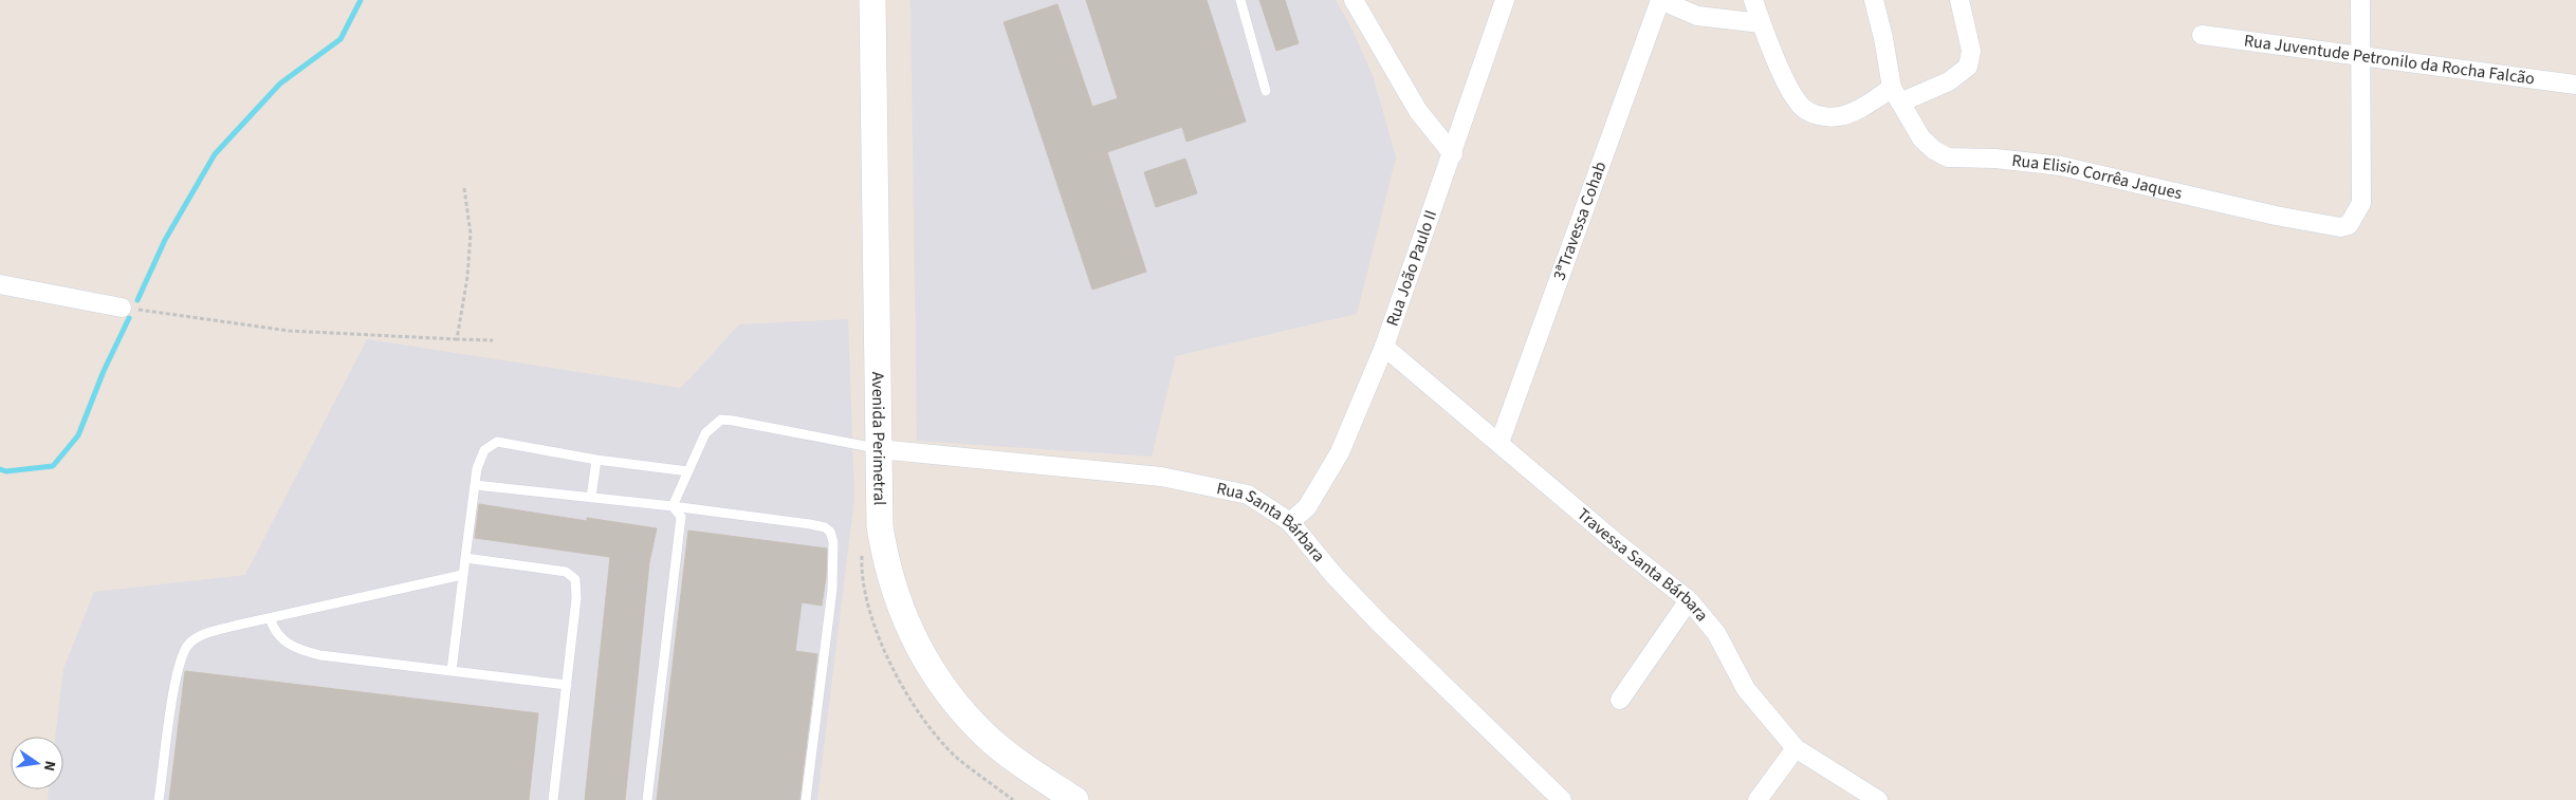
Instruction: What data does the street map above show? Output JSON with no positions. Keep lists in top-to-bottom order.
{
  "streets": {
    "main road": ["Avenida Perimetral"],
    "street": [
      "Rua Juventude Petronilo da Rocha Falcão",
      "Rua Elisio Corrêa Jaques",
      "3ªTravessa Cohab",
      "Rua João Paulo II",
      "Rua Santa Bárbara",
      "Travessa Santa Bárbara"
    ]
  },
  "crossings": [
    ["Rua Juventude Petronilo da Rocha Falcão", "Rua Elisio Corrêa Jaques"],
    ["3ªTravessa Cohab", "Travessa Santa Bárbara"],
    ["Rua João Paulo II", "Rua Santa Bárbara"],
    ["Rua João Paulo II", "Travessa Santa Bárbara"],
    ["Avenida Perimetral", "Rua Santa Bárbara"]
  ],
  "north": "right"
}
